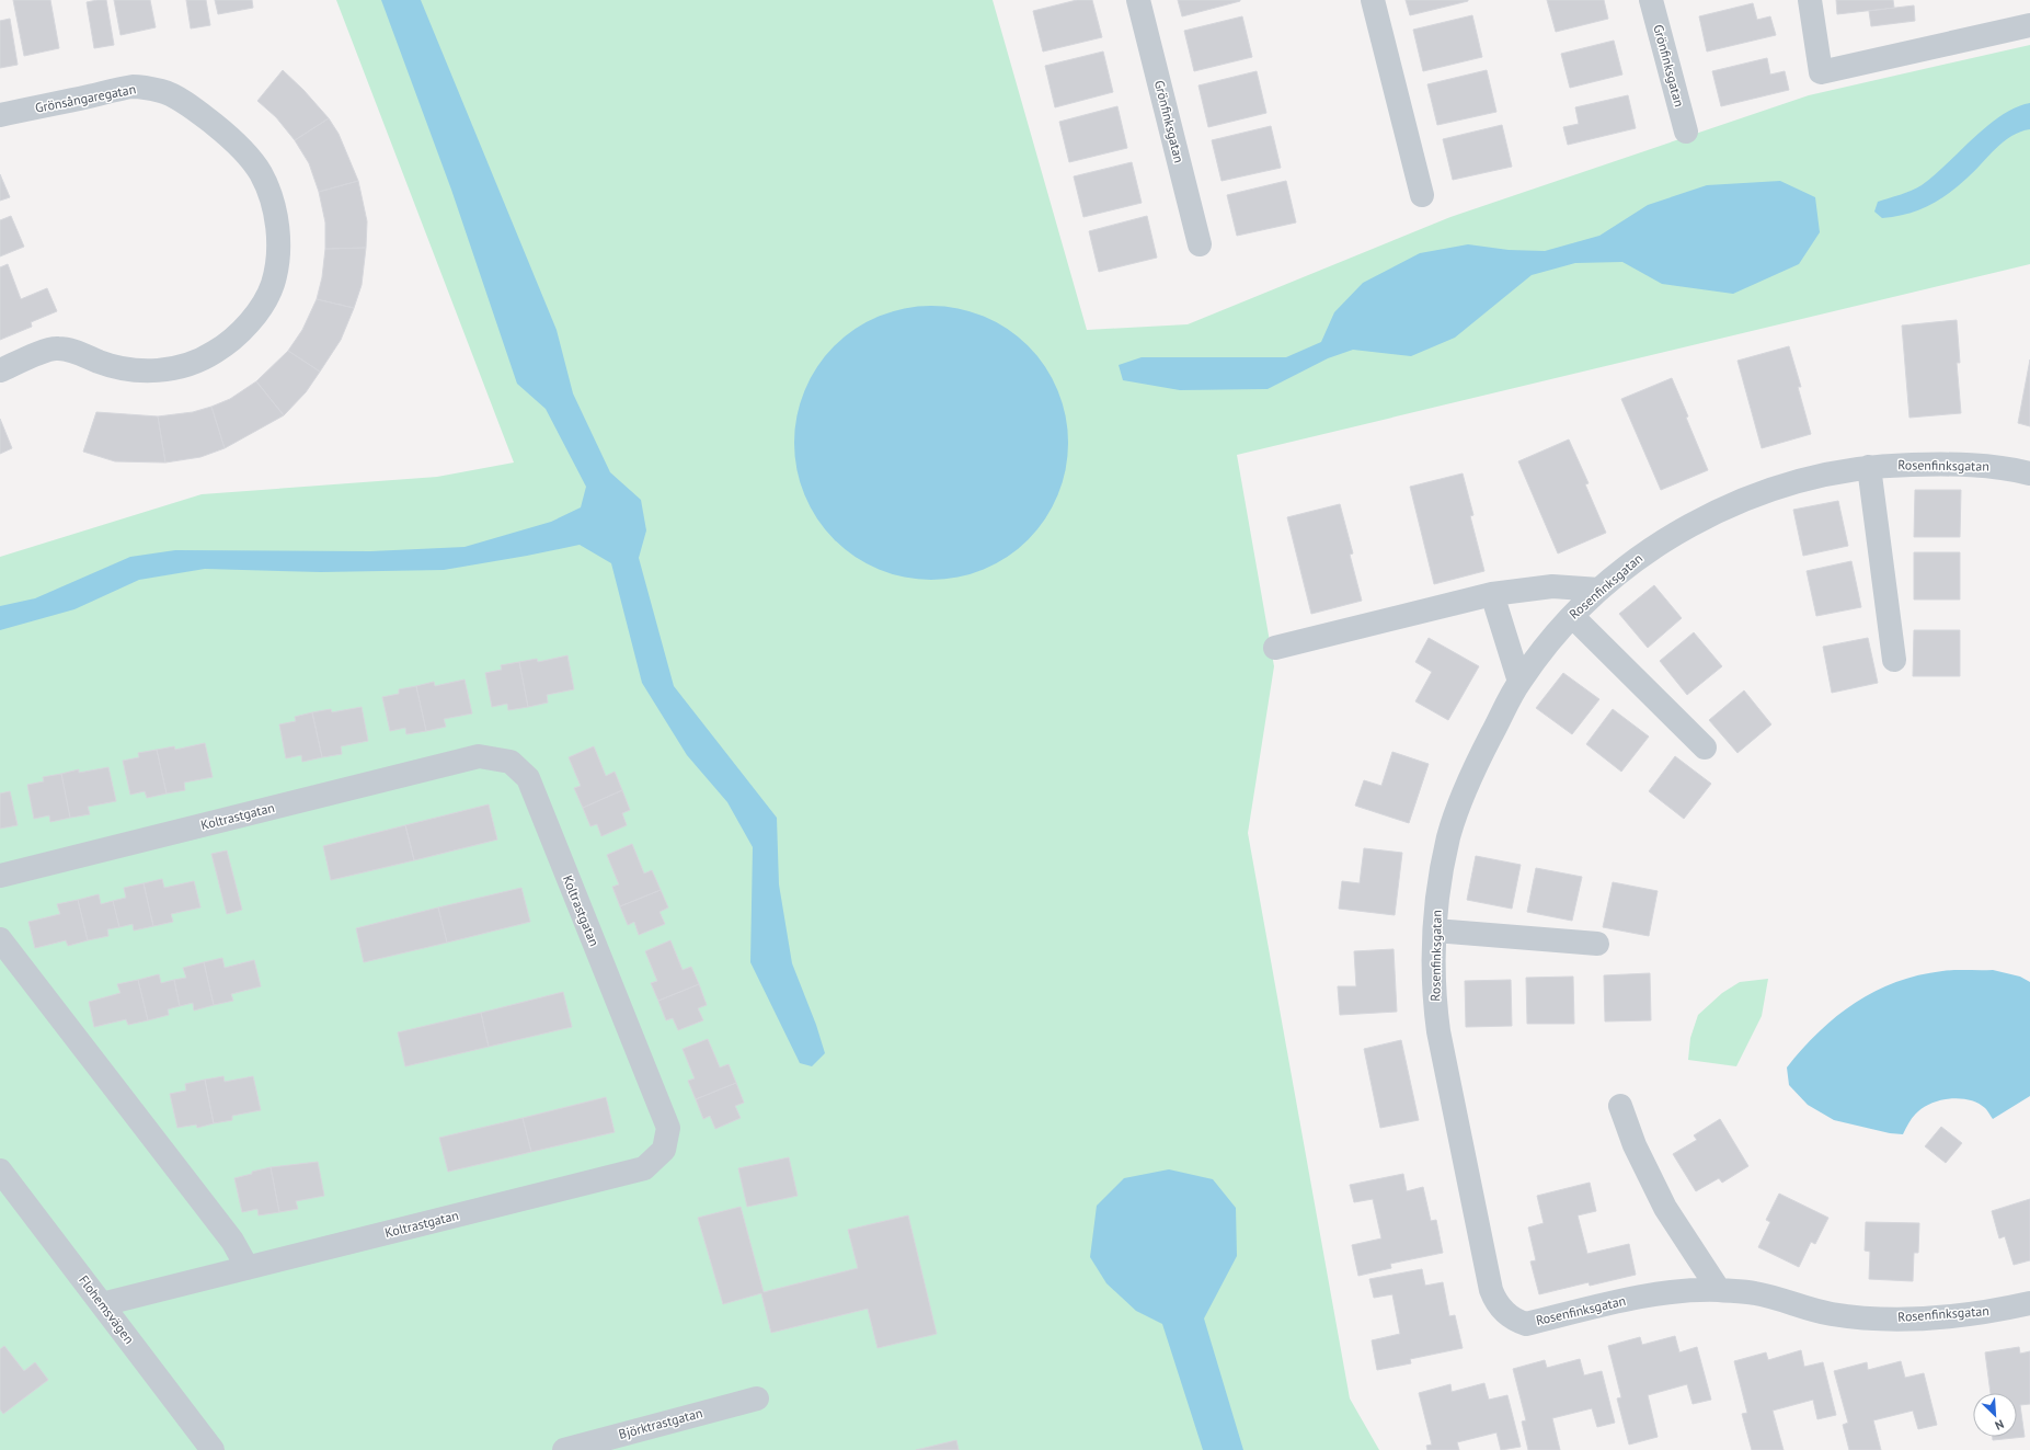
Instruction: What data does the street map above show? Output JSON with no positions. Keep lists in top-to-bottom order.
{
  "streets": {
    "street": [
      "Grönfinksgatan",
      "Grönsångaregatan",
      "Rosenfinksgatan",
      "Koltrastgatan",
      "Flohemsvägen",
      "Björktrastgatan"
    ]
  },
  "crossings": [
    ["Koltrastgatan", "Flohemsvägen"]
  ],
  "north": "bottom right"
}
